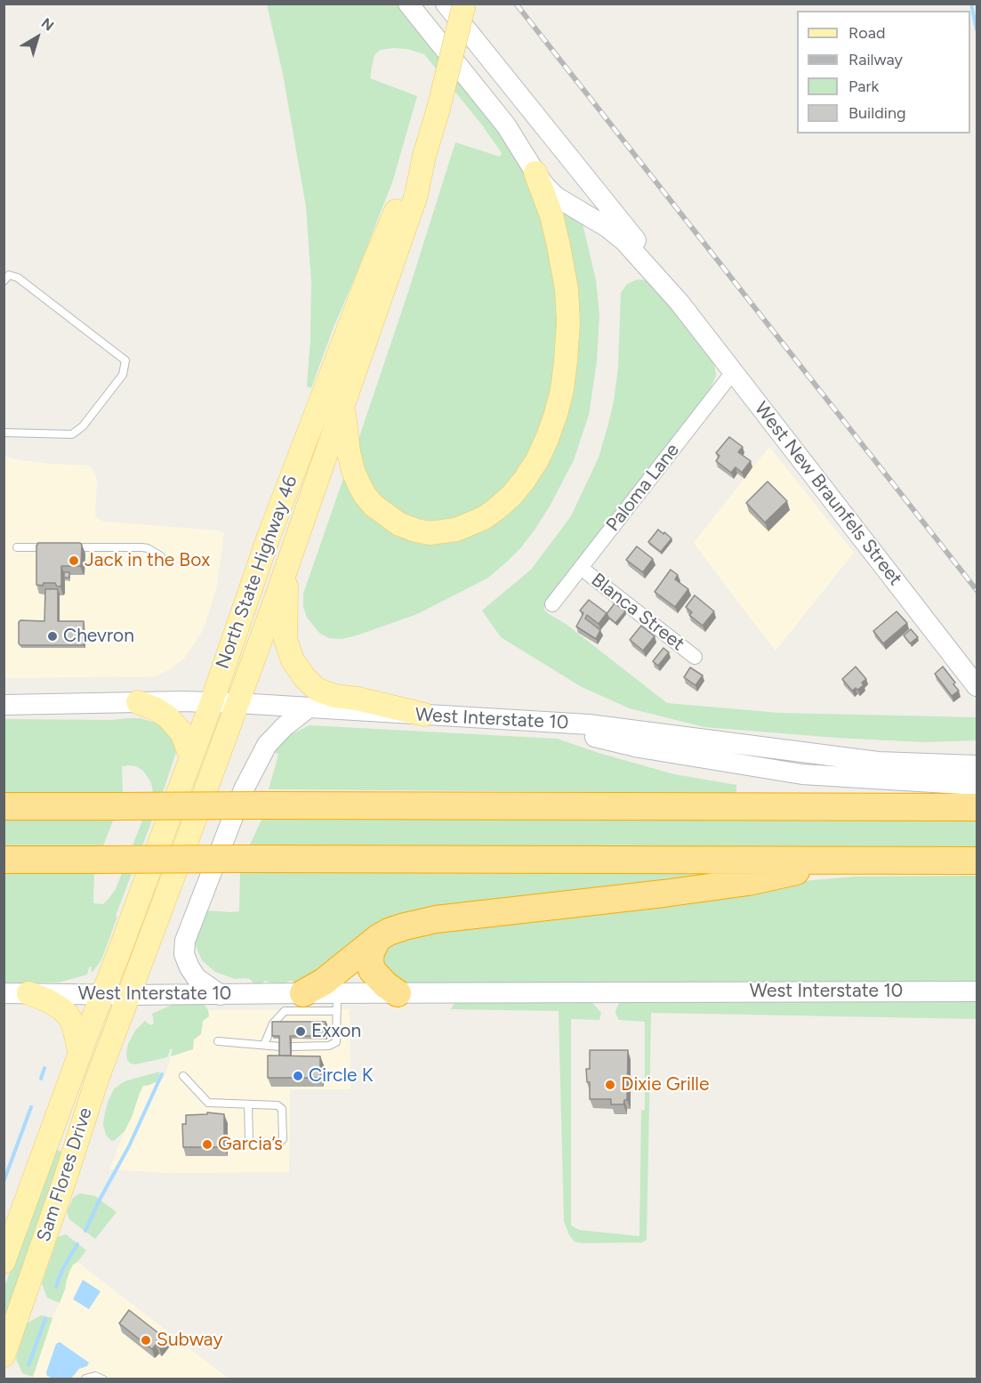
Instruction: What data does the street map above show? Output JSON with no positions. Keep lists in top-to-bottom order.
{
  "streets": {
    "main road": ["North State Highway 46", "Sam Flores Drive"],
    "street": [
      "Paloma Lane",
      "West New Braunfels Street",
      "Blanca Street",
      "West Interstate 10"
    ]
  },
  "crossings": [
    ["Paloma Lane", "West New Braunfels Street"],
    ["Paloma Lane", "Blanca Street"],
    ["North State Highway 46", "West Interstate 10"],
    ["North State Highway 46", "Sam Flores Drive"],
    ["West Interstate 10", "Sam Flores Drive"]
  ],
  "places": [
    "Jack in the Box",
    "Chevron",
    "Exxon",
    "Circle K",
    "Dixie Grille",
    "Garcia’s",
    "Subway"
  ],
  "legend": [
    "Road",
    "Railway",
    "Park",
    "Building"
  ],
  "north": "top right"
}
